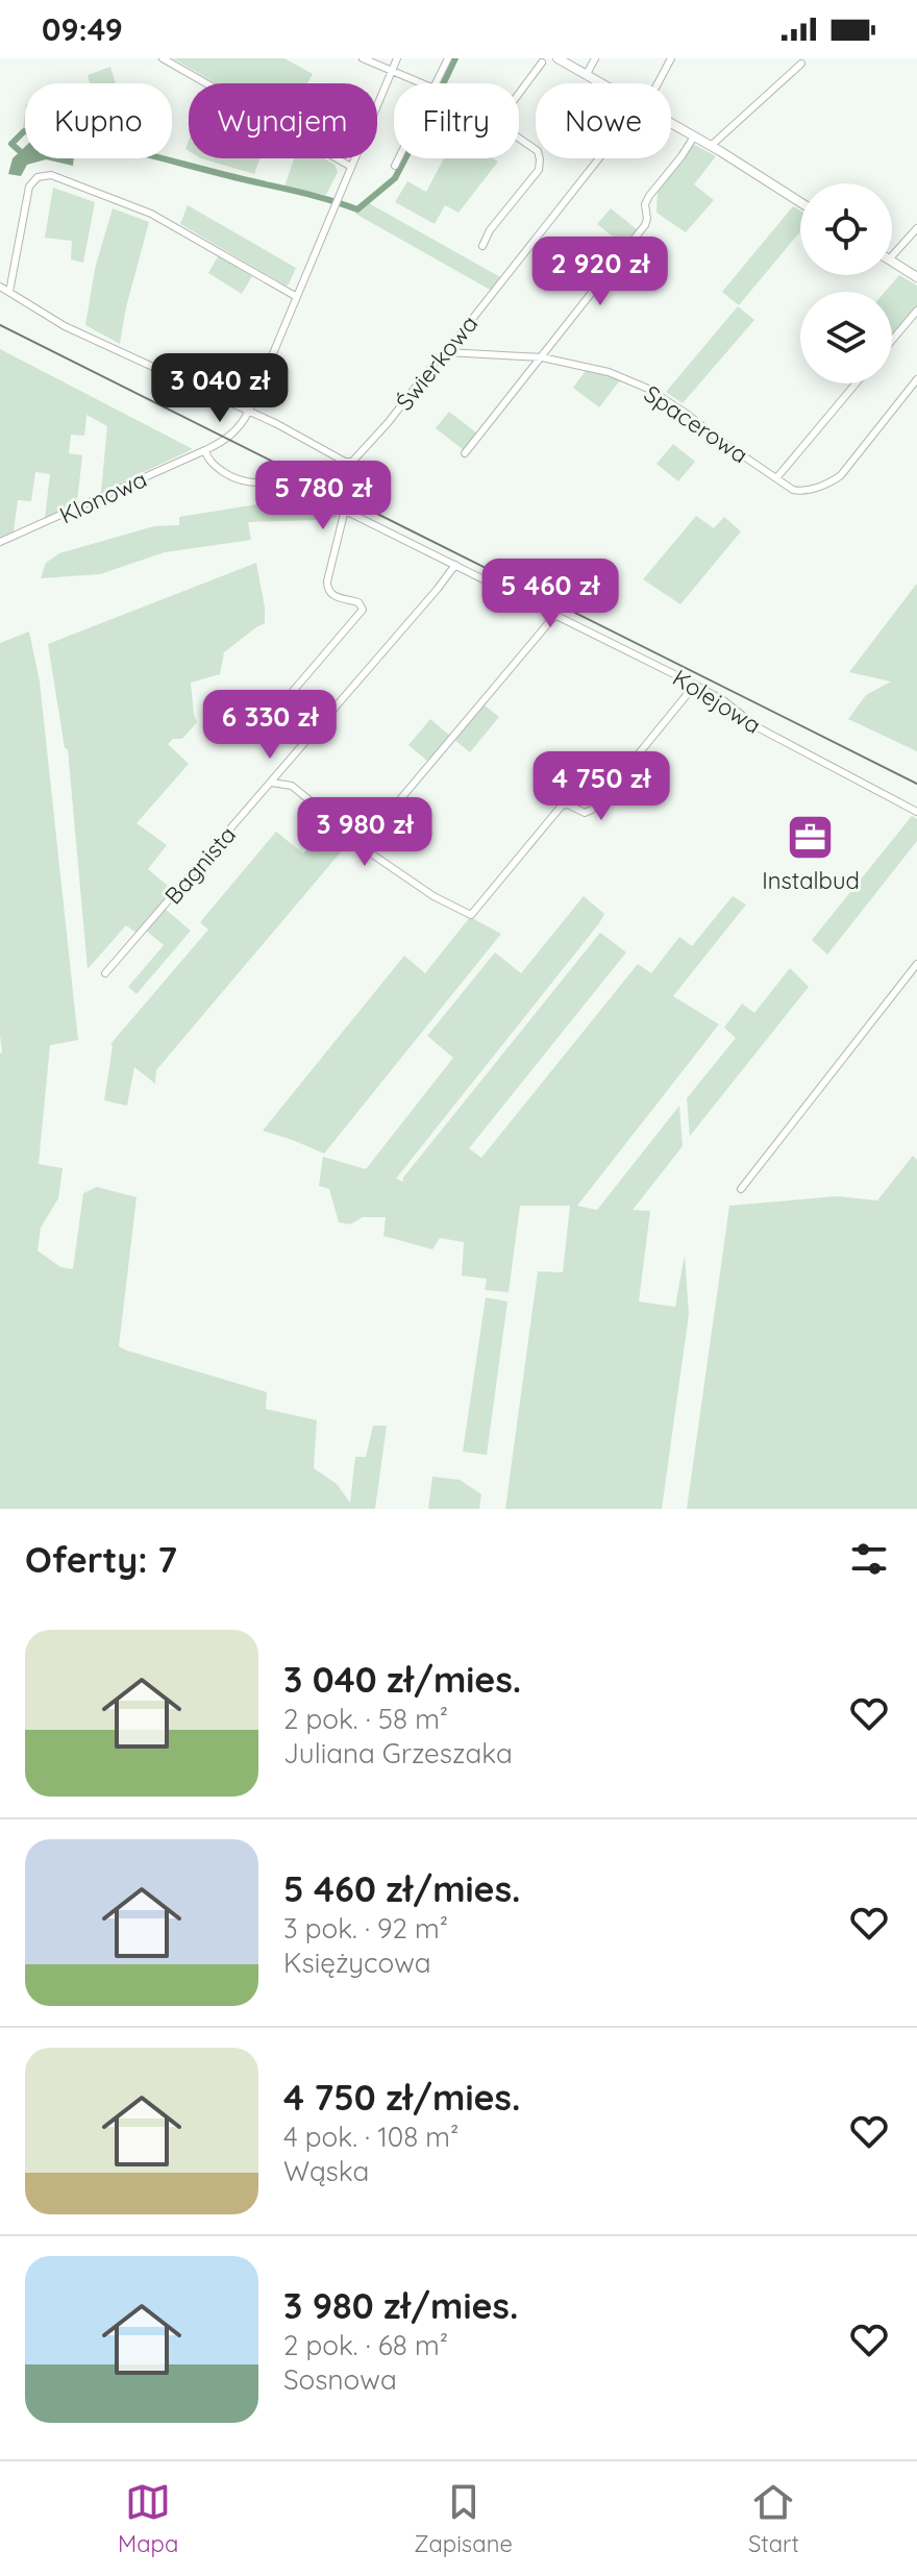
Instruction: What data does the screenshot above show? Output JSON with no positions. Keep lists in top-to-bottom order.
{
  "streets": {
    "street": [
      "Świerkowa",
      "Spacerowa",
      "Klonowa",
      "Kolejowa",
      "Bagnista"
    ]
  },
  "crossings": [
    ["Świerkowa", "Spacerowa"],
    ["Świerkowa", "Klonowa"],
    ["Klonowa", "Kolejowa"],
    ["Kolejowa", "Bagnista"]
  ],
  "places": {
    "office": ["Instalbud"]
  },
  "page": {
    "status": "09:49",
    "chip": [
      "Kupno",
      "Wynajem",
      "Filtry",
      "Nowe"
    ],
    "price": [
      "2 920 zł",
      "3 040 zł",
      "5 780 zł",
      "5 460 zł",
      "6 330 zł",
      "4 750 zł",
      "3 980 zł"
    ],
    "heading": "Oferty: 7",
    "list": [
      {
        "name": "3 040 zł/mies.",
        "note": "2 pok. · 58 m² · Juliana Grzeszaka"
      },
      {
        "name": "5 460 zł/mies.",
        "note": "3 pok. · 92 m² · Księżycowa"
      },
      {
        "name": "4 750 zł/mies.",
        "note": "4 pok. · 108 m² · Wąska"
      },
      {
        "name": "3 980 zł/mies.",
        "note": "2 pok. · 68 m² · Sosnowa"
      }
    ],
    "tabs": ["Mapa", "Zapisane", "Start"]
  }
}
